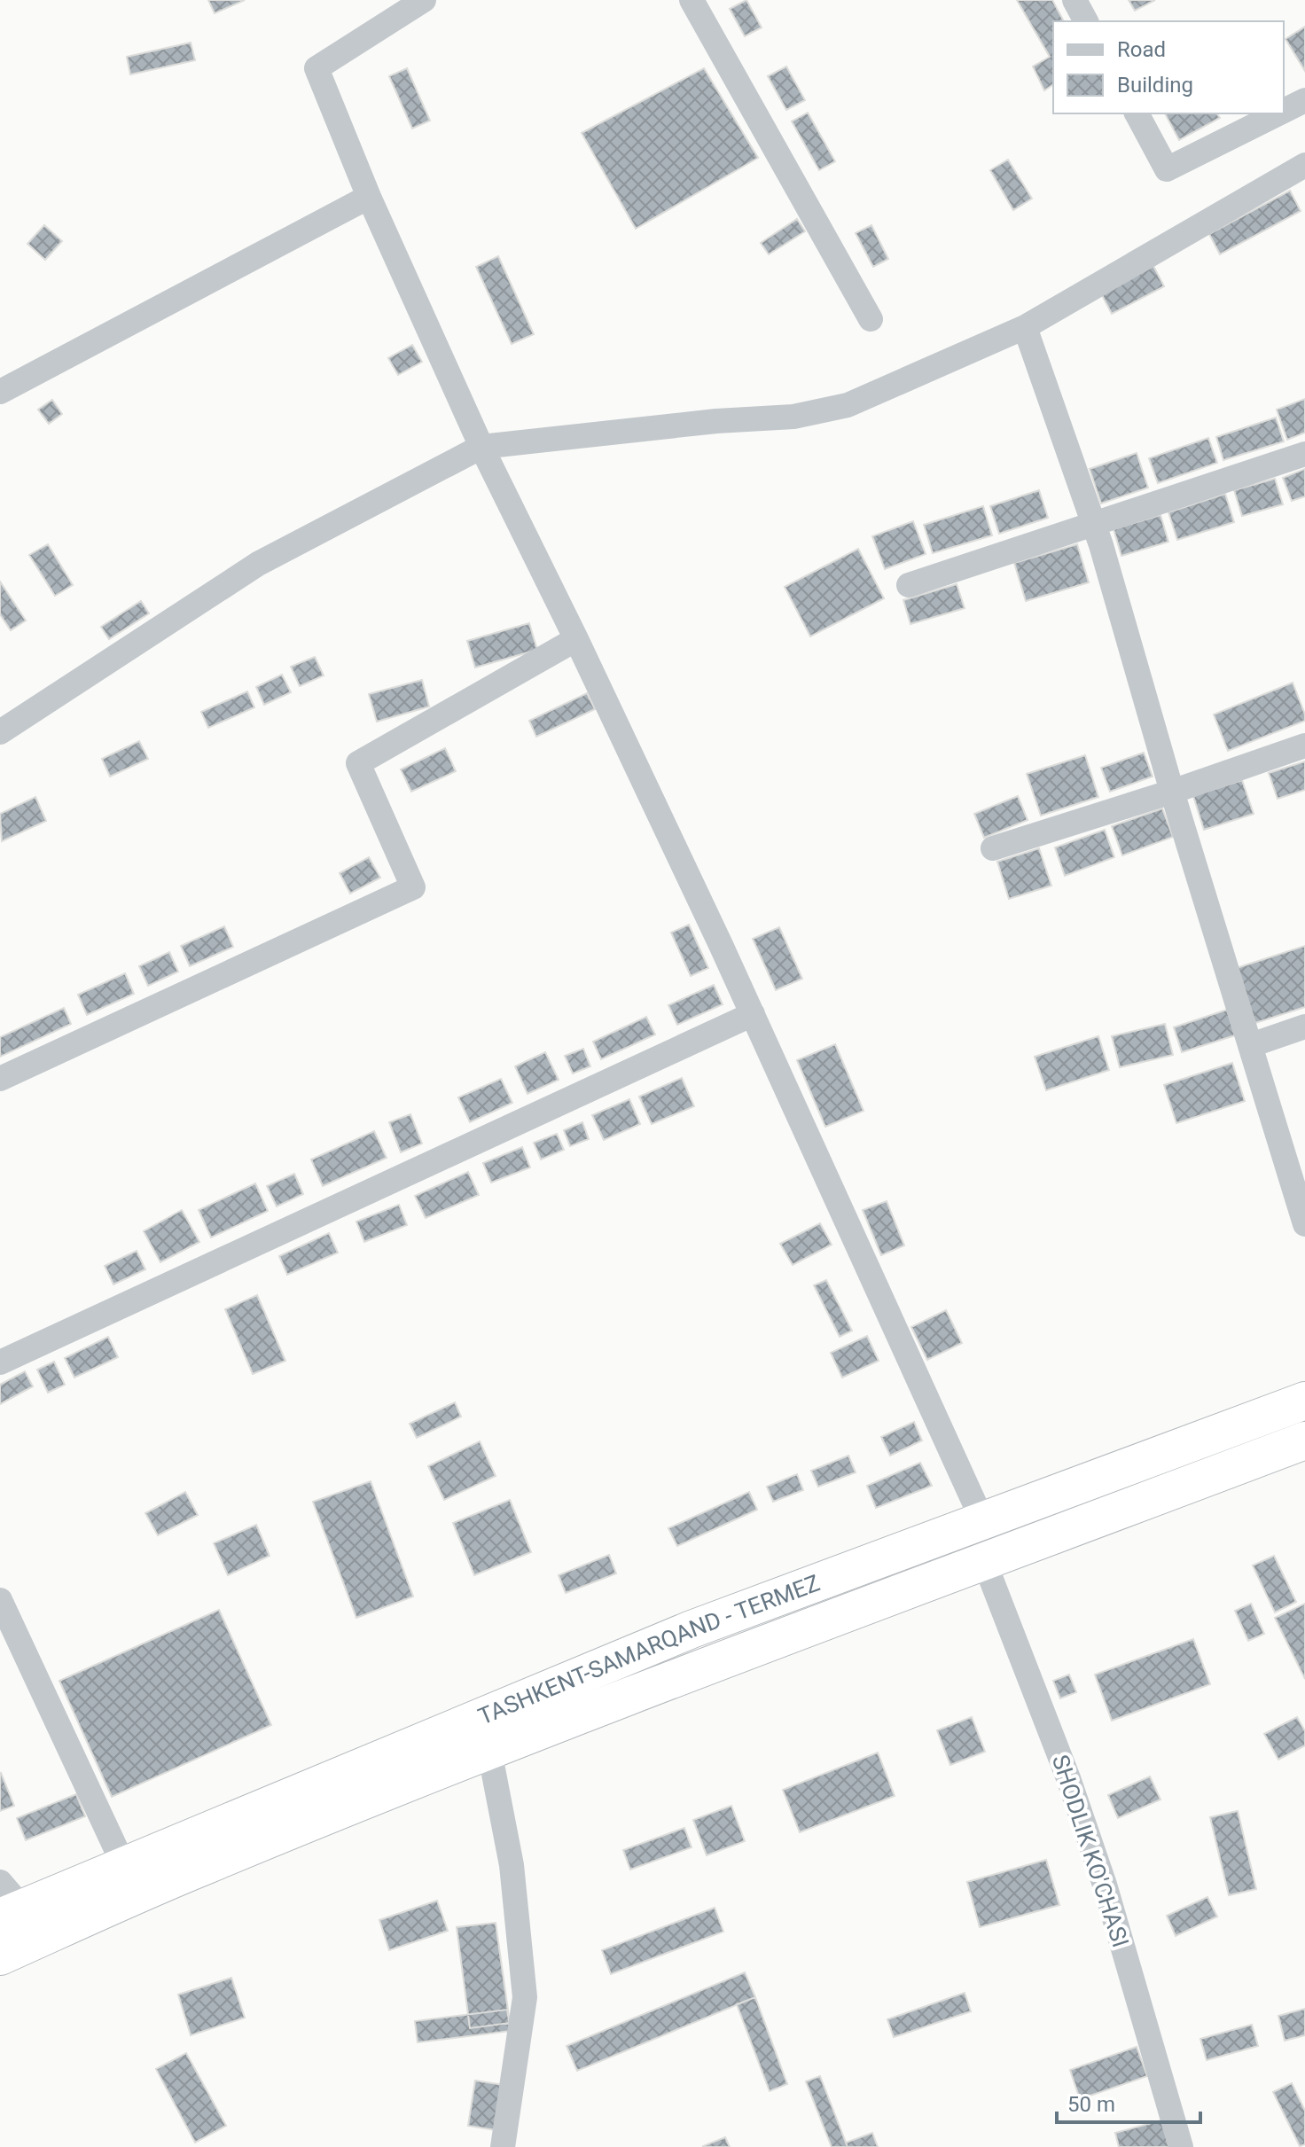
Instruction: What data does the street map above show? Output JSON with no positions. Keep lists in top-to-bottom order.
{
  "streets": {
    "highway": ["TASHKENT-SAMARQAND - TERMEZ"],
    "street": ["SHODLIK KO'CHASI"]
  },
  "crossings": [
    ["TASHKENT-SAMARQAND - TERMEZ", "SHODLIK KO'CHASI"]
  ],
  "legend": ["Road", "Building"],
  "scale_bar": "50 m"
}
